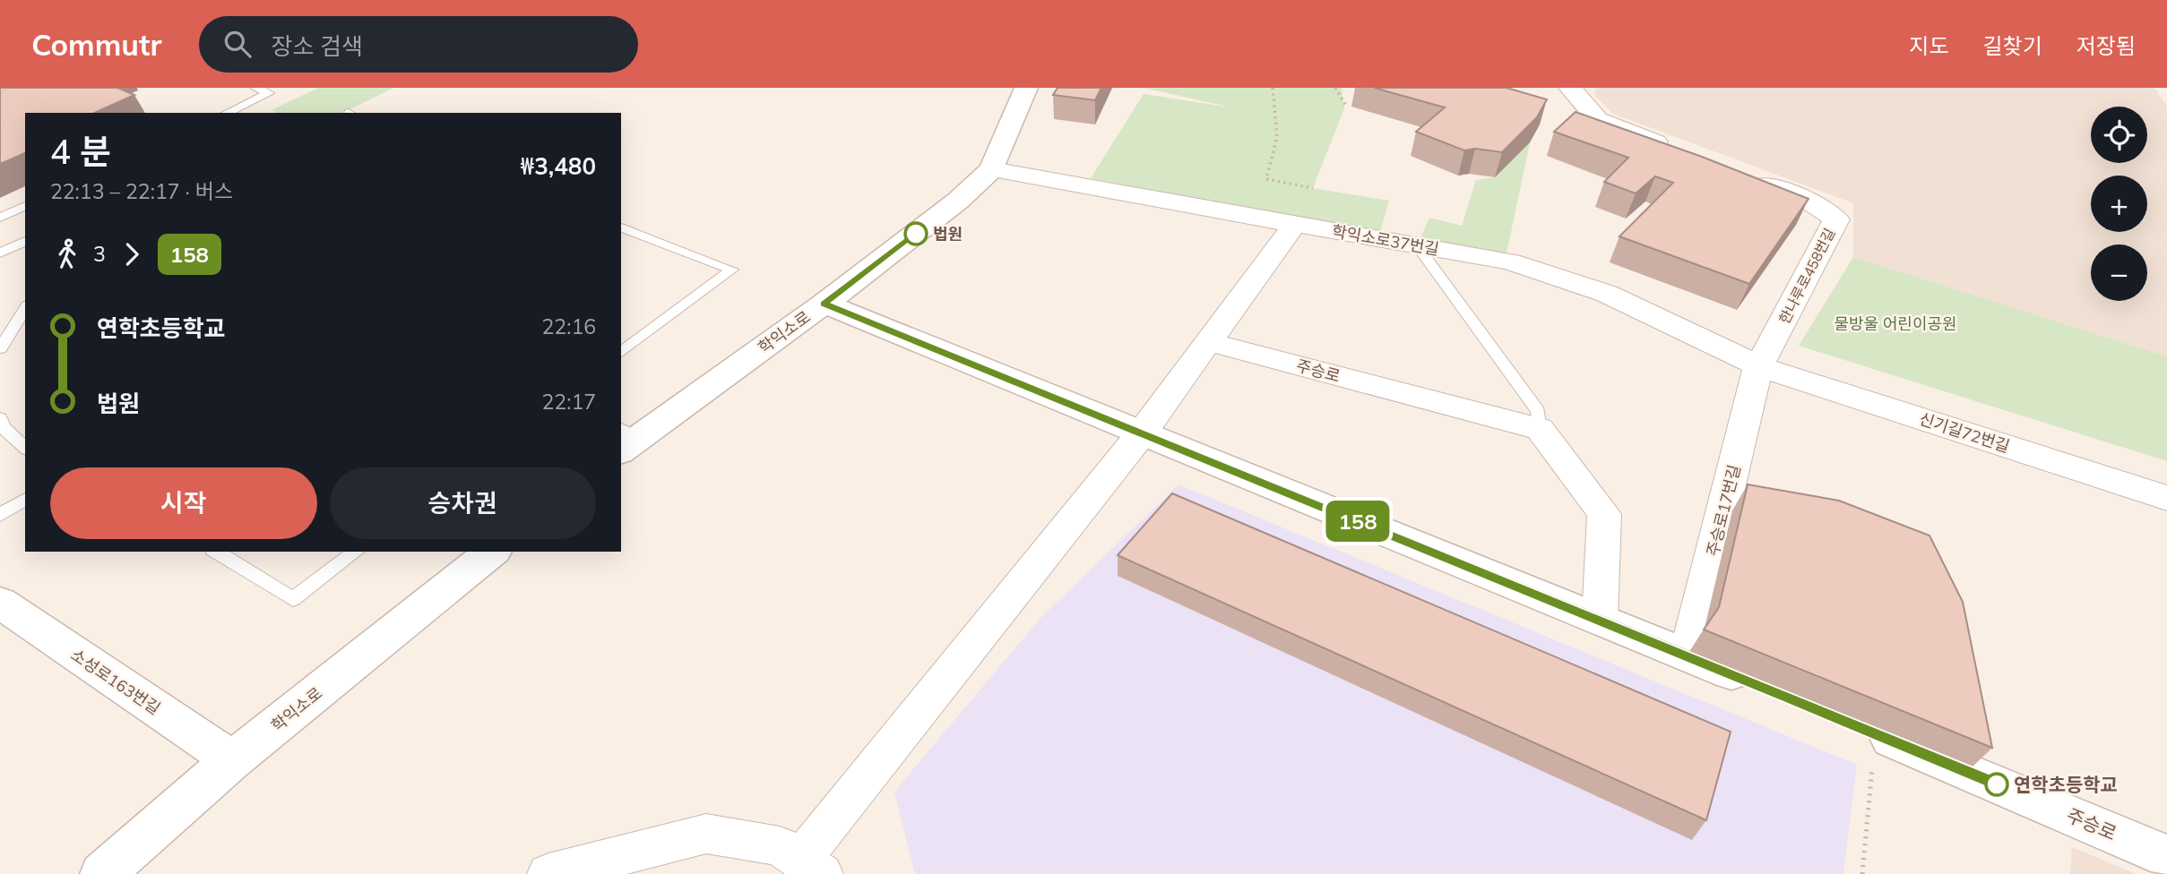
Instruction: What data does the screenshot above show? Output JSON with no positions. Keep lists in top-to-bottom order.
{
  "streets": {
    "street": [
      "학익소로37번길",
      "한나루로458번길",
      "학익소로",
      "주승로",
      "신기길72번길",
      "주승로17번길",
      "소성로163번길"
    ]
  },
  "crossings": [
    ["학익소로37번길", "한나루로458번길"],
    ["학익소로37번길", "학익소로"],
    ["학익소로37번길", "신기길72번길"],
    ["학익소로37번길", "주승로17번길"],
    ["한나루로458번길", "신기길72번길"],
    ["한나루로458번길", "주승로17번길"],
    ["학익소로", "소성로163번길"],
    ["신기길72번길", "주승로17번길"]
  ],
  "parks": ["물방울 어린이공원"],
  "places": ["법원", "연학초등학교"],
  "lines": ["bus line 158"],
  "page": {
    "header": "Commutr",
    "search": "장소 검색",
    "nav": ["지도", "길찾기", "저장됨"],
    "on_map": "158",
    "map_buttons": ["+", "−"],
    "heading": ["4 분", "22:13 – 22:17 · 버스", "₩3,480"],
    "legs": ["3", "158"],
    "list": [
      {
        "name": "연학초등학교",
        "value": "22:16"
      },
      {
        "name": "법원",
        "value": "22:17"
      }
    ],
    "buttons": ["시작", "승차권"]
  }
}
